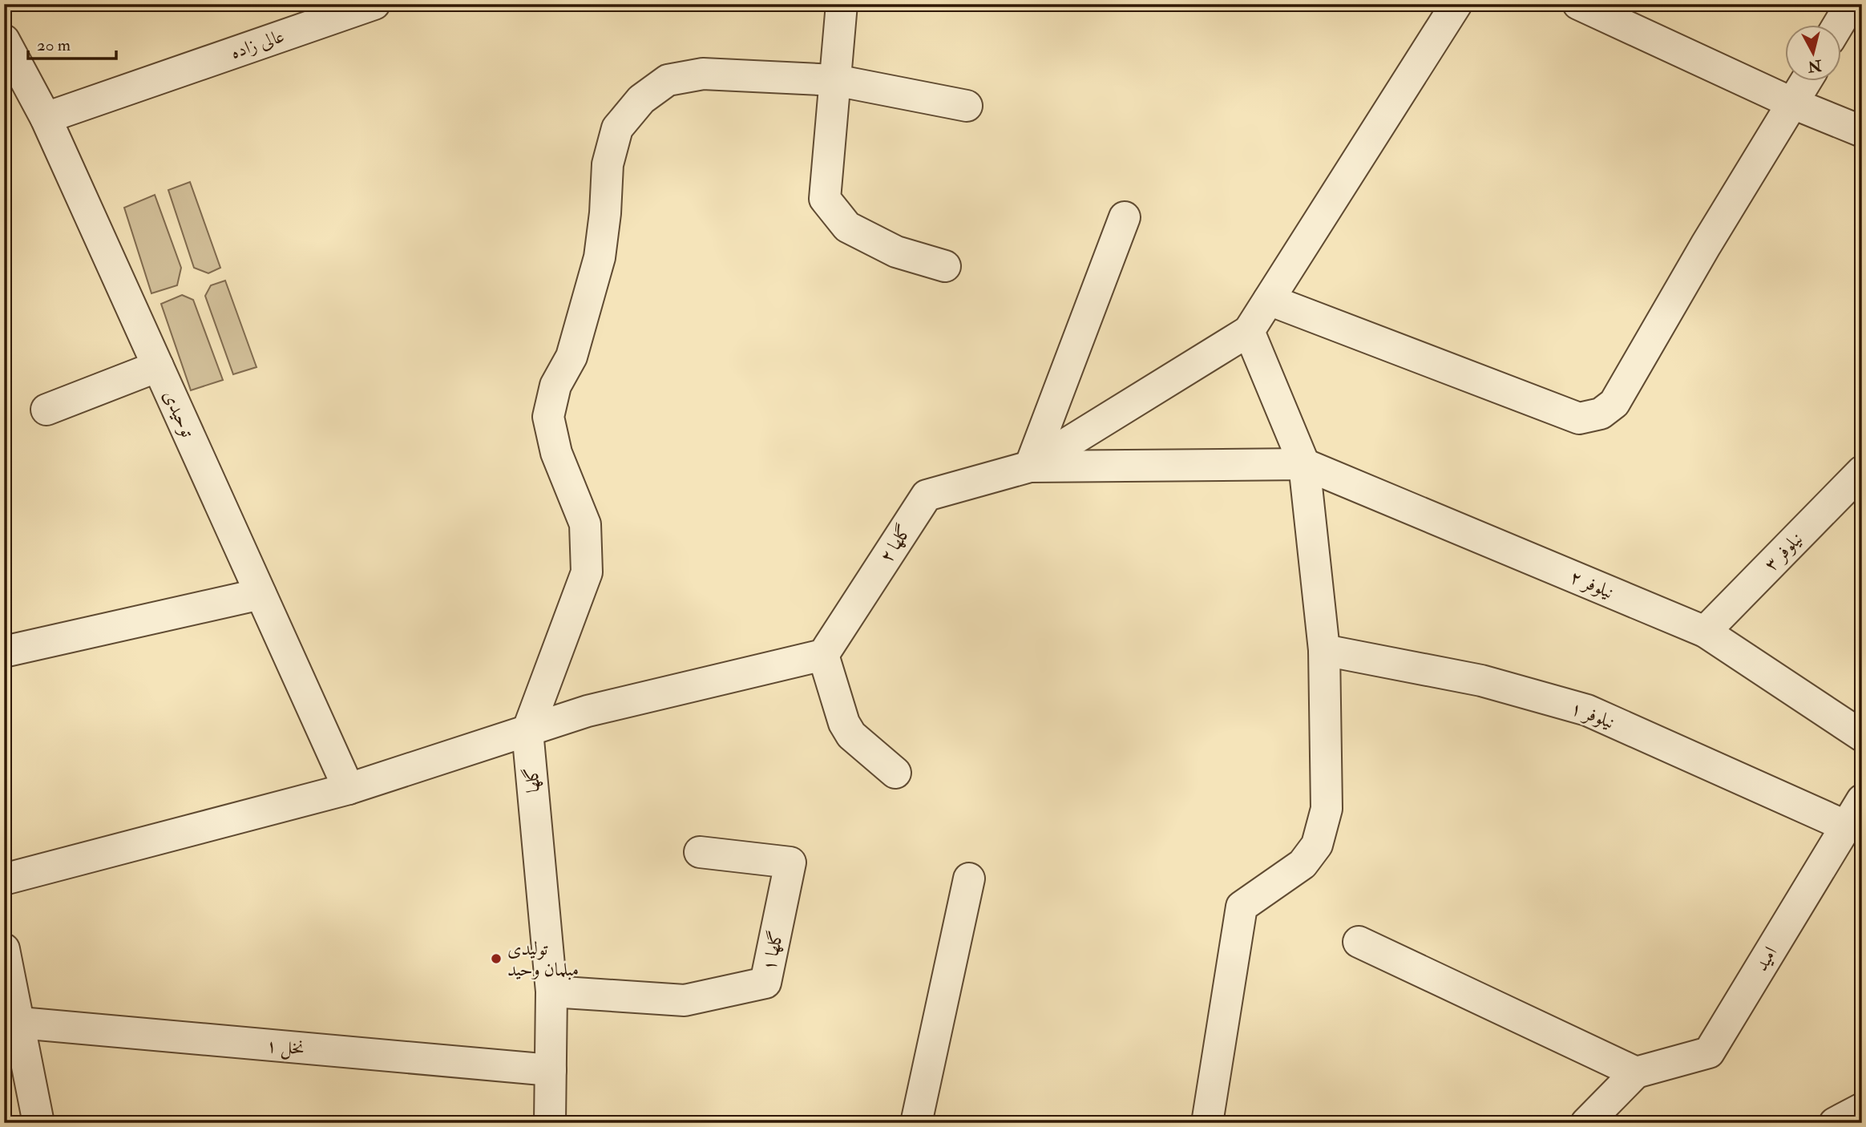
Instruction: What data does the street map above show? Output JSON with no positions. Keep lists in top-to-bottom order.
{
  "streets": {
    "street": [
      "عالی زاده",
      "توحیدی",
      "گلها ۲",
      "نیلوفر ۳",
      "نیلوفر ۲",
      "نیلوفر ۱",
      "گلها",
      "گلها ۱",
      "امید",
      "نخل ۱"
    ]
  },
  "crossings": [
    ["عالی زاده", "توحیدی"],
    ["گلها ۲", "نیلوفر ۲"],
    ["نیلوفر ۳", "نیلوفر ۲"],
    ["نیلوفر ۱", "امید"],
    ["گلها", "گلها ۱"],
    ["گلها", "نخل ۱"]
  ],
  "places": ["تولیدی مبلمان وحید"],
  "scale_bar": "20 m",
  "north": "bottom"
}
